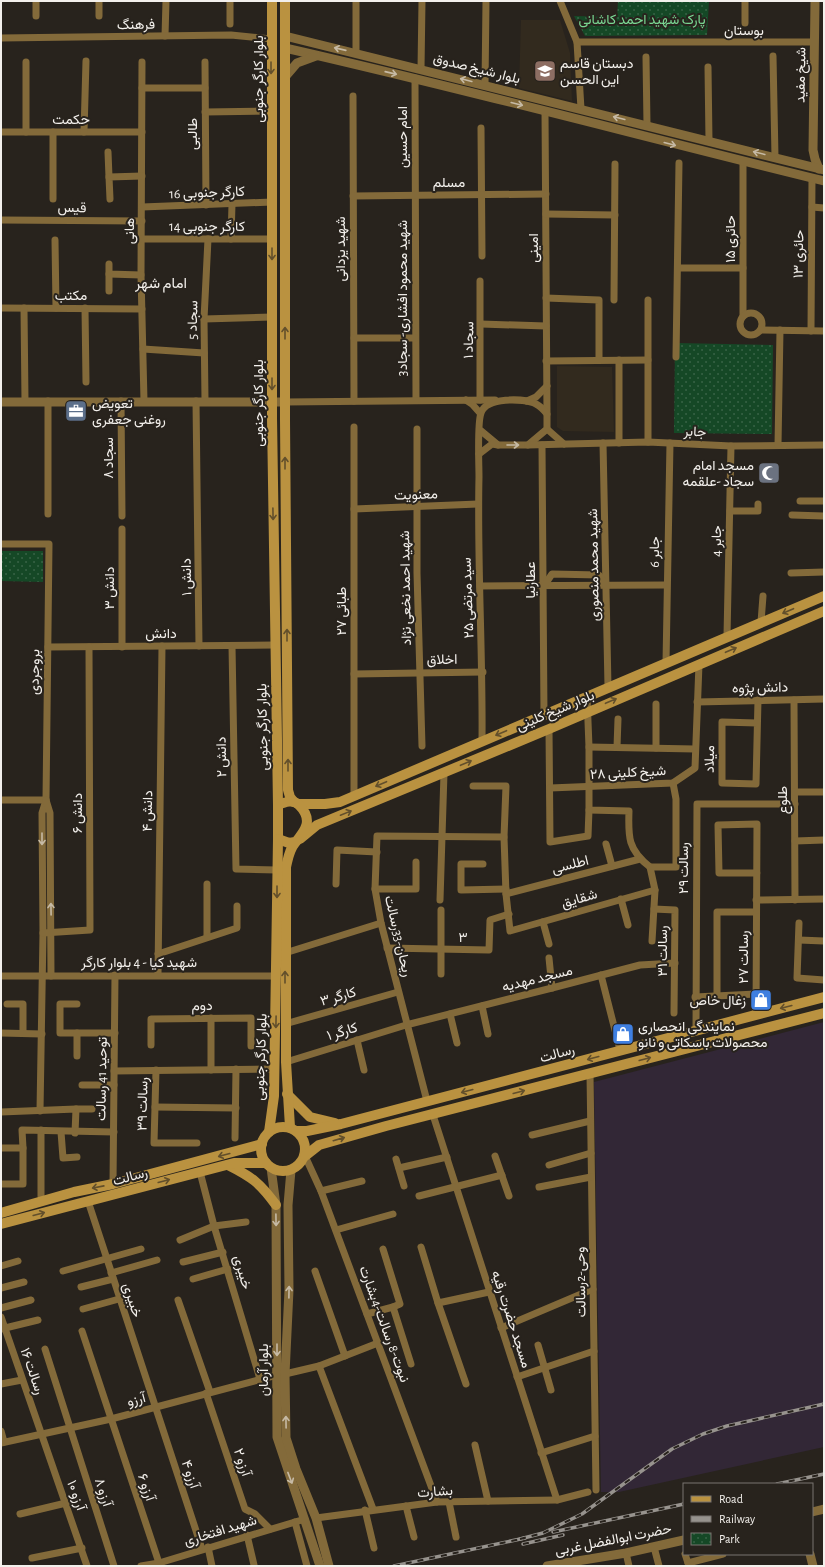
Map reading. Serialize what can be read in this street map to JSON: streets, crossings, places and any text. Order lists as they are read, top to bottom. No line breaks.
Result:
{"streets":{"main road":["بلوار کارگر جنوبی","بلوار شیخ کلینی","رسالت"],"street":["فرهنگ","بوستان","بلوار شیخ صدوق","شیخ مفید","حکمت","طالبی","امام حسین","مسلم","کارگر جنوبی 16","قیس","کارگر جنوبی 14","هانی","حائری ۱۵","امینی","شهید یزدانی","حائری ۱۳","مکتب","شهید محمود افشاری- سجاد3","سجاد 5","سجاد ۱","جابر","سجاد ۸","معنویت","جابر 4","جابر 6","شهید محمد منصوری","دانش ۱","عطارنیا","دانش ۳","شهید احمد نخعی نژاد","۲۵ سید مرتضی","طبائی ۲۷","دانش","اخلاق","بروجردی","دانش پژوه","دانش ۲","میلاد","شیخ کلینی ۲۸","طلوع","دانش ۴","دانش ۶","اطلسی","رسالت ۲۹","شقایق","ریحان-33رسالت","۳","رسالت ۳۱","رسالت ۲۷","شهید کیا - 4 بلوار کارگر","مسجد مهدیه","کارگر ۳","دوم","کارگر ۱","توحید 41 رسالت","رسالت ۳۹","خیبری","وحی-2رسالت","خبیری","مسجد حضرت رقیه","نبوت-8 رسالت-4بشارت","بلوار آرمان","رسالت ۱۶","آرزو","آرزو ۲","آرزو ۴","آرزو ۶","بشارت","آرزو ۸","آرزو ۱۰","شهید افتخاری","حضرت ابوالفضل غربی"]},"crossings":[["فرهنگ","بلوار کارگر جنوبی"],["بوستان","شیخ مفید"],["بلوار شیخ صدوق","شیخ مفید"],["بلوار شیخ صدوق","بلوار کارگر جنوبی"],["بلوار شیخ صدوق","امام حسین"],["بلوار شیخ صدوق","حائری ۱۵"],["بلوار شیخ صدوق","امینی"],["بلوار شیخ صدوق","حائری ۱۳"],["بلوار کارگر جنوبی","کارگر جنوبی 16"],["بلوار کارگر جنوبی","کارگر جنوبی 14"],["بلوار کارگر جنوبی","دانش"],["بلوار کارگر جنوبی","بلوار شیخ کلینی"],["بلوار کارگر جنوبی","دانش ۲"],["بلوار کارگر جنوبی","شهید کیا - 4 بلوار کارگر"],["بلوار کارگر جنوبی","کارگر ۳"],["بلوار کارگر جنوبی","کارگر ۱"],["بلوار کارگر جنوبی","رسالت"],["بلوار کارگر جنوبی","نبوت-8 رسالت-4بشارت"],["بلوار کارگر جنوبی","بلوار آرمان"],["حکمت","هانی"],["طالبی","کارگر جنوبی 16"],["امام حسین","مسلم"],["امام حسین","شهید محمود افشاری- سجاد3"],["مسلم","امینی"],["مسلم","شهید یزدانی"],["مسلم","شهید محمود افشاری- سجاد3"],["کارگر جنوبی 16","هانی"],["قیس","هانی"],["کارگر جنوبی 14","هانی"],["کارگر جنوبی 14","سجاد 5"],["هانی","مکتب"],["امینی","جابر"],["امینی","۲۵ سید مرتضی"],["سجاد 5","دانش ۱"],["جابر","جابر 4"],["جابر","جابر 6"],["جابر","شهید محمد منصوری"],["جابر","عطارنیا"],["جابر","۲۵ سید مرتضی"],["معنویت","شهید احمد نخعی نژاد"],["معنویت","۲۵ سید مرتضی"],["معنویت","طبائی ۲۷"],["جابر 4","بلوار شیخ کلینی"],["جابر 6","بلوار شیخ کلینی"],["شهید محمد منصوری","بلوار شیخ کلینی"],["دانش ۱","دانش"],["عطارنیا","بلوار شیخ کلینی"],["دانش ۳","دانش"],["شهید احمد نخعی نژاد","اخلاق"],["۲۵ سید مرتضی","اخلاق"],["۲۵ سید مرتضی","بلوار شیخ کلینی"],["طبائی ۲۷","اخلاق"],["طبائی ۲۷","بلوار شیخ کلینی"],["دانش","بروجردی"],["دانش","دانش ۲"],["دانش","دانش ۴"],["دانش","دانش ۶"],["بروجردی","دانش ۶"],["بروجردی","شهید کیا - 4 بلوار کارگر"],["دانش پژوه","میلاد"],["دانش پژوه","شیخ کلینی ۲۸"],["دانش پژوه","طلوع"],["بلوار شیخ کلینی","شیخ کلینی ۲۸"],["طلوع","رسالت ۲۹"],["دانش ۴","شهید کیا - 4 بلوار کارگر"],["رسالت ۲۹","رسالت"],["شقایق","۳"],["ریحان-33رسالت","۳"],["ریحان-33رسالت","مسجد مهدیه"],["ریحان-33رسالت","کارگر ۳"],["ریحان-33رسالت","کارگر ۱"],["ریحان-33رسالت","رسالت"],["رسالت ۳۱","مسجد مهدیه"],["رسالت ۲۷","رسالت"],["شهید کیا - 4 بلوار کارگر","توحید 41 رسالت"],["مسجد مهدیه","کارگر ۱"],["رسالت","توحید 41 رسالت"],["رسالت","خیبری"],["رسالت","وحی-2رسالت"],["رسالت","خبیری"],["رسالت","مسجد حضرت رقیه"],["رسالت","نبوت-8 رسالت-4بشارت"],["رسالت","بلوار آرمان"],["خیبری","آرزو"],["خبیری","آرزو"],["خبیری","آرزو ۴"],["مسجد حضرت رقیه","بشارت"],["نبوت-8 رسالت-4بشارت","بلوار آرمان"],["نبوت-8 رسالت-4بشارت","آرزو"],["نبوت-8 رسالت-4بشارت","بشارت"],["بلوار آرمان","آرزو"],["بلوار آرمان","بشارت"],["بلوار آرمان","شهید افتخاری"],["رسالت ۱۶","آرزو"],["رسالت ۱۶","آرزو ۱۰"],["آرزو","آرزو ۲"],["آرزو","آرزو ۴"],["آرزو","آرزو ۶"],["آرزو","آرزو ۸"],["آرزو","آرزو ۱۰"],["آرزو ۲","شهید افتخاری"],["آرزو ۴","شهید افتخاری"],["آرزو ۶","شهید افتخاری"]],"districts":["امام شهر"],"parks":["پارک شهید احمد کاشانی"],"places":{"school or university":["دبستان قاسم این الحسن"],"office":["تعویض روغنی جعفری"],"mosque":["مسجد امام سجاد -علقمه"],"shop":["زغال خاص","نمایندگی انحصاری محصولات باسکاتی و نانو"]},"legend":["Road","Railway","Park"]}
